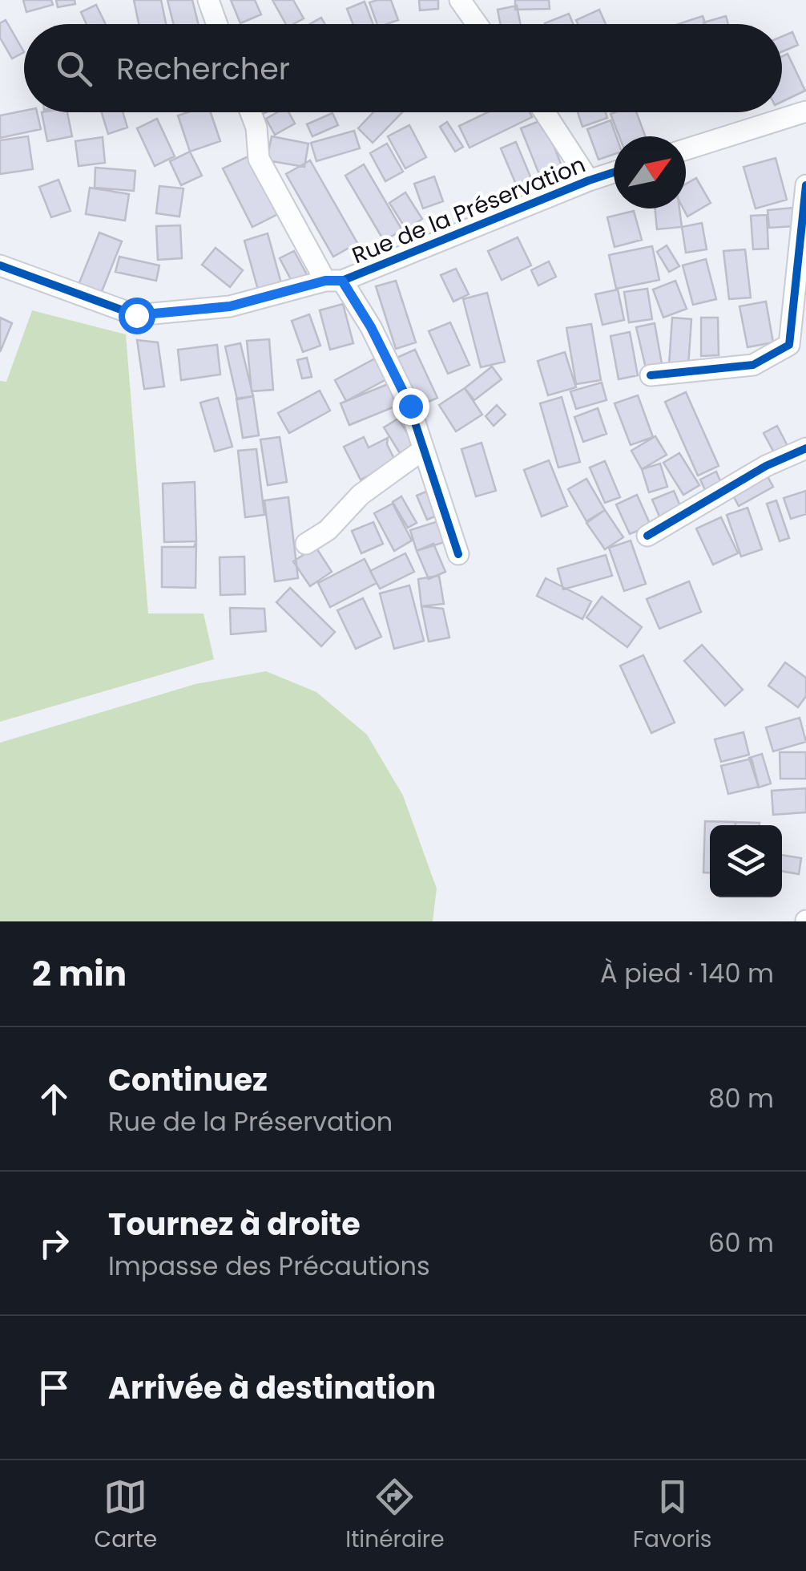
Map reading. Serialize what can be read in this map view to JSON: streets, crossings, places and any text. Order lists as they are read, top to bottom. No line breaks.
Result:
{"streets":{"street":["Rue de la Préservation"]},"north":"top right","page":{"search":"Rechercher","heading":["2 min","À pied · 140 m"],"list":[["Continuez","Rue de la Préservation","80 m"],["Tournez à droite","Impasse des Précautions","60 m"],"Arrivée à destination"],"nav":["Carte","Itinéraire","Favoris"]}}
